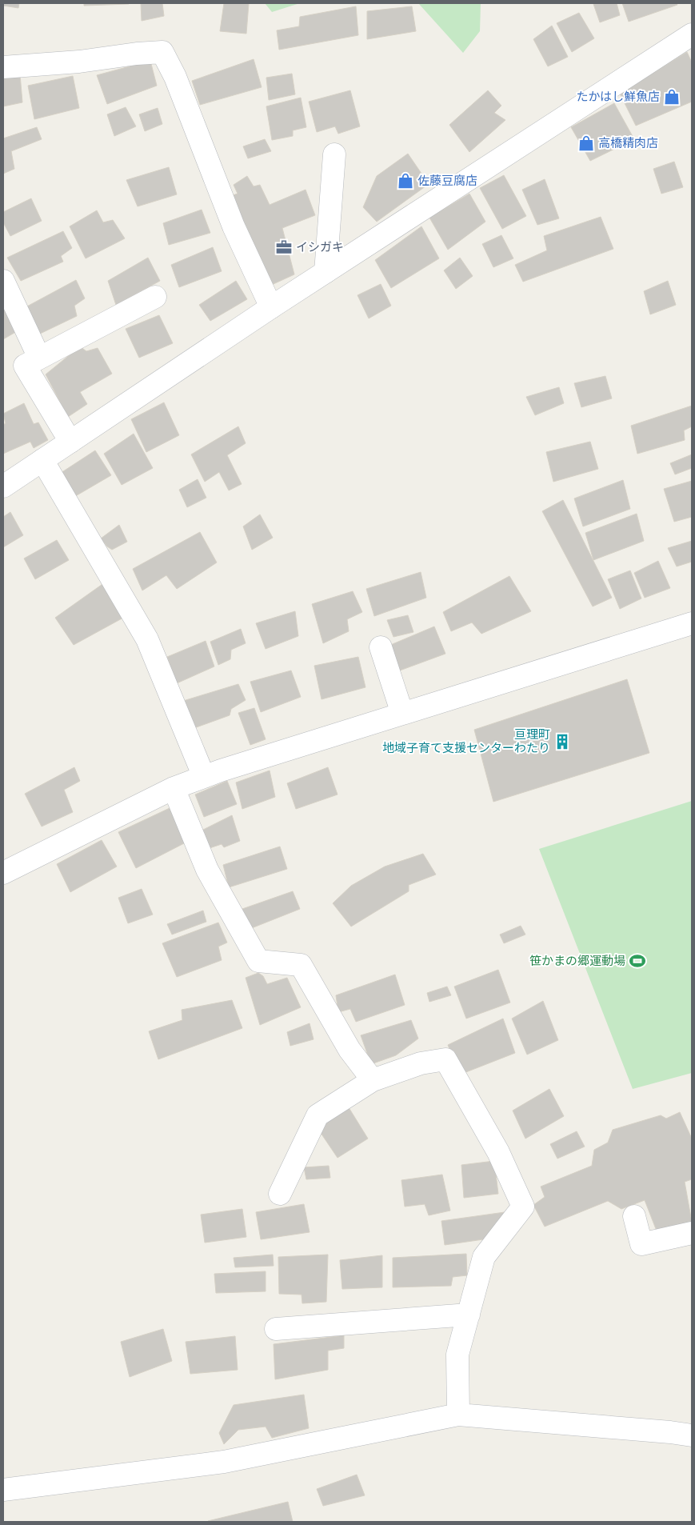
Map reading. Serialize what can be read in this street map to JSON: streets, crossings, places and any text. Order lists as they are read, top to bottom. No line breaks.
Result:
{"places":{"shop":["たかはし鮮魚店","高橋精肉店","佐藤豆腐店"],"office":["イシガキ"],"building":["亘理町 地域子育て支援センターわたり"],"sports":["笹かまの郷運動場"]}}
